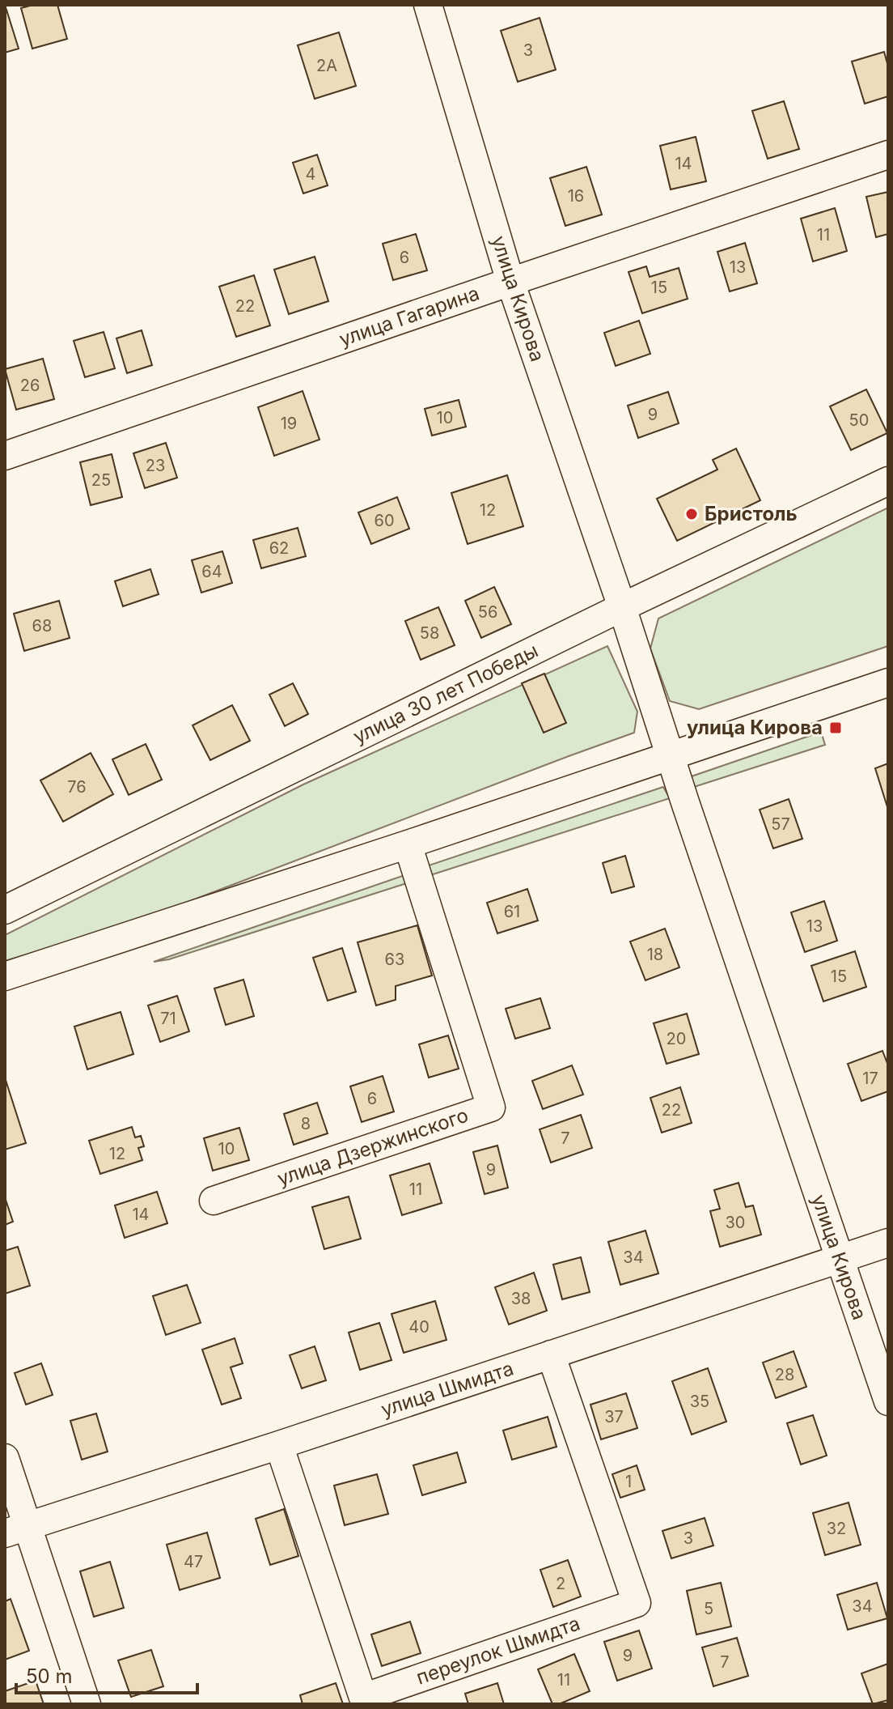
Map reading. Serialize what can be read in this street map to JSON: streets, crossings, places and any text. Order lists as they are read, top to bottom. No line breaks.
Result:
{"streets":{"street":["улица Кирова","улица Гагарина","улица 30 лет Победы","улица Дзержинского","улица Шмидта","переулок Шмидта"]},"crossings":[["улица Кирова","улица Гагарина"],["улица Кирова","улица 30 лет Победы"],["улица Кирова","улица Шмидта"],["улица Шмидта","переулок Шмидта"]],"places":{"other":["Бристоль"],"transit":["улица Кирова"]},"house_numbers":["3","2А","14","4","16","11","6","13","15","22","26","9","10","50","19","23","25","12","60","62","64","56","68","58","76","57","61","13","18","63","15","71","20","17","6","22","8","7","10","12","9","11","14","30","34","38","40","28","35","37","1","32","3","47","2","34","5","9","7","11"],"scale_bar":"50 m"}
